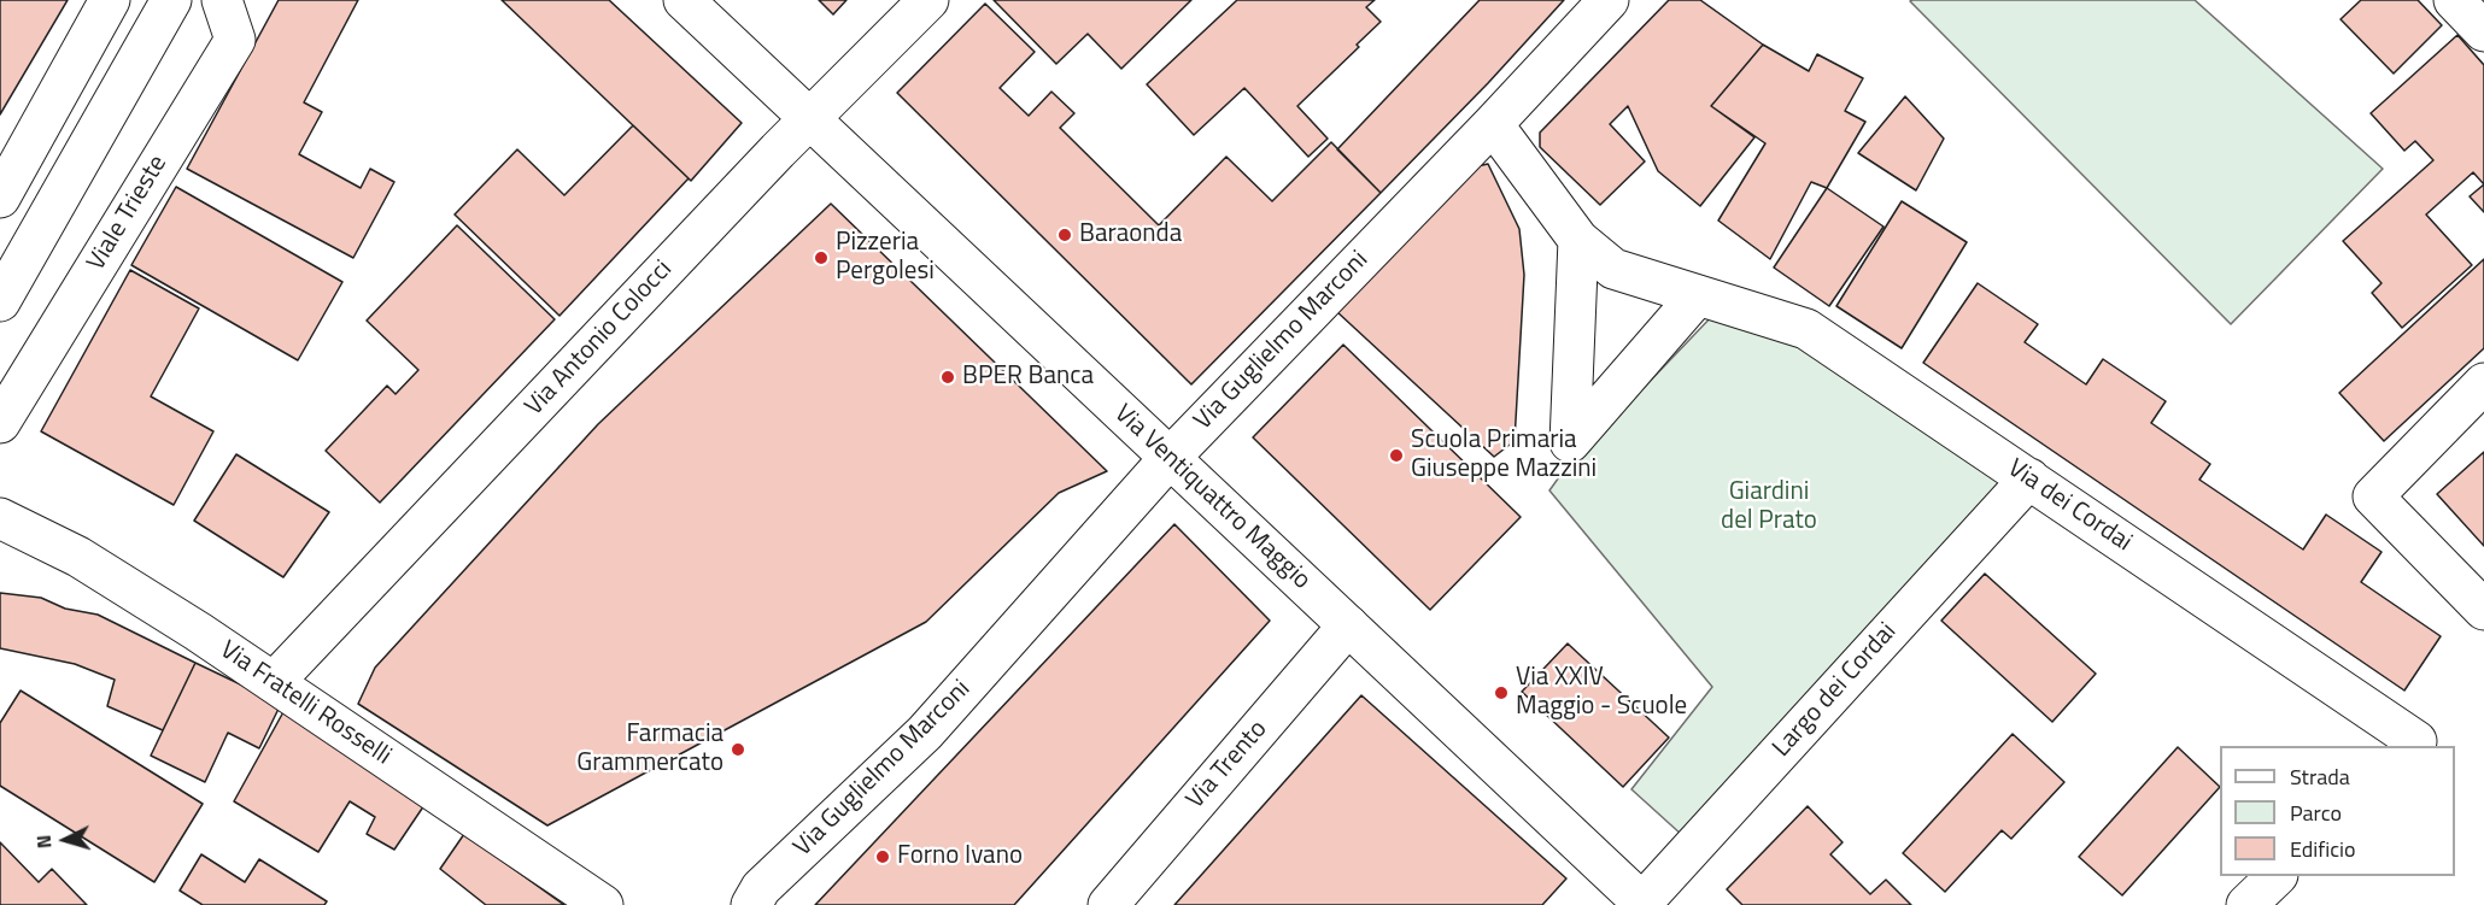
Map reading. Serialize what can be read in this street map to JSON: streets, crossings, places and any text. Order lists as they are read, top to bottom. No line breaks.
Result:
{"streets":{"street":["Viale Trieste","Via Antonio Colocci","Via Guglielmo Marconi","Via Ventiquattro Maggio","Via dei Cordai","Largo dei Cordai","Via Fratelli Rosselli","Via Trento"]},"crossings":[["Via Antonio Colocci","Via Ventiquattro Maggio"],["Via Antonio Colocci","Via Fratelli Rosselli"],["Via Guglielmo Marconi","Via Ventiquattro Maggio"],["Via Guglielmo Marconi","Via dei Cordai"],["Via Ventiquattro Maggio","Largo dei Cordai"],["Via Ventiquattro Maggio","Via Trento"],["Via dei Cordai","Largo dei Cordai"]],"parks":["Giardini del Prato"],"places":["Baraonda","Pizzeria Pergolesi","BPER Banca","Scuola Primaria Giuseppe Mazzini","Via XXIV Maggio - Scuole","Farmacia Grammercato","Forno Ivano"],"legend":["Strada","Parco","Edificio"],"north":"left"}
